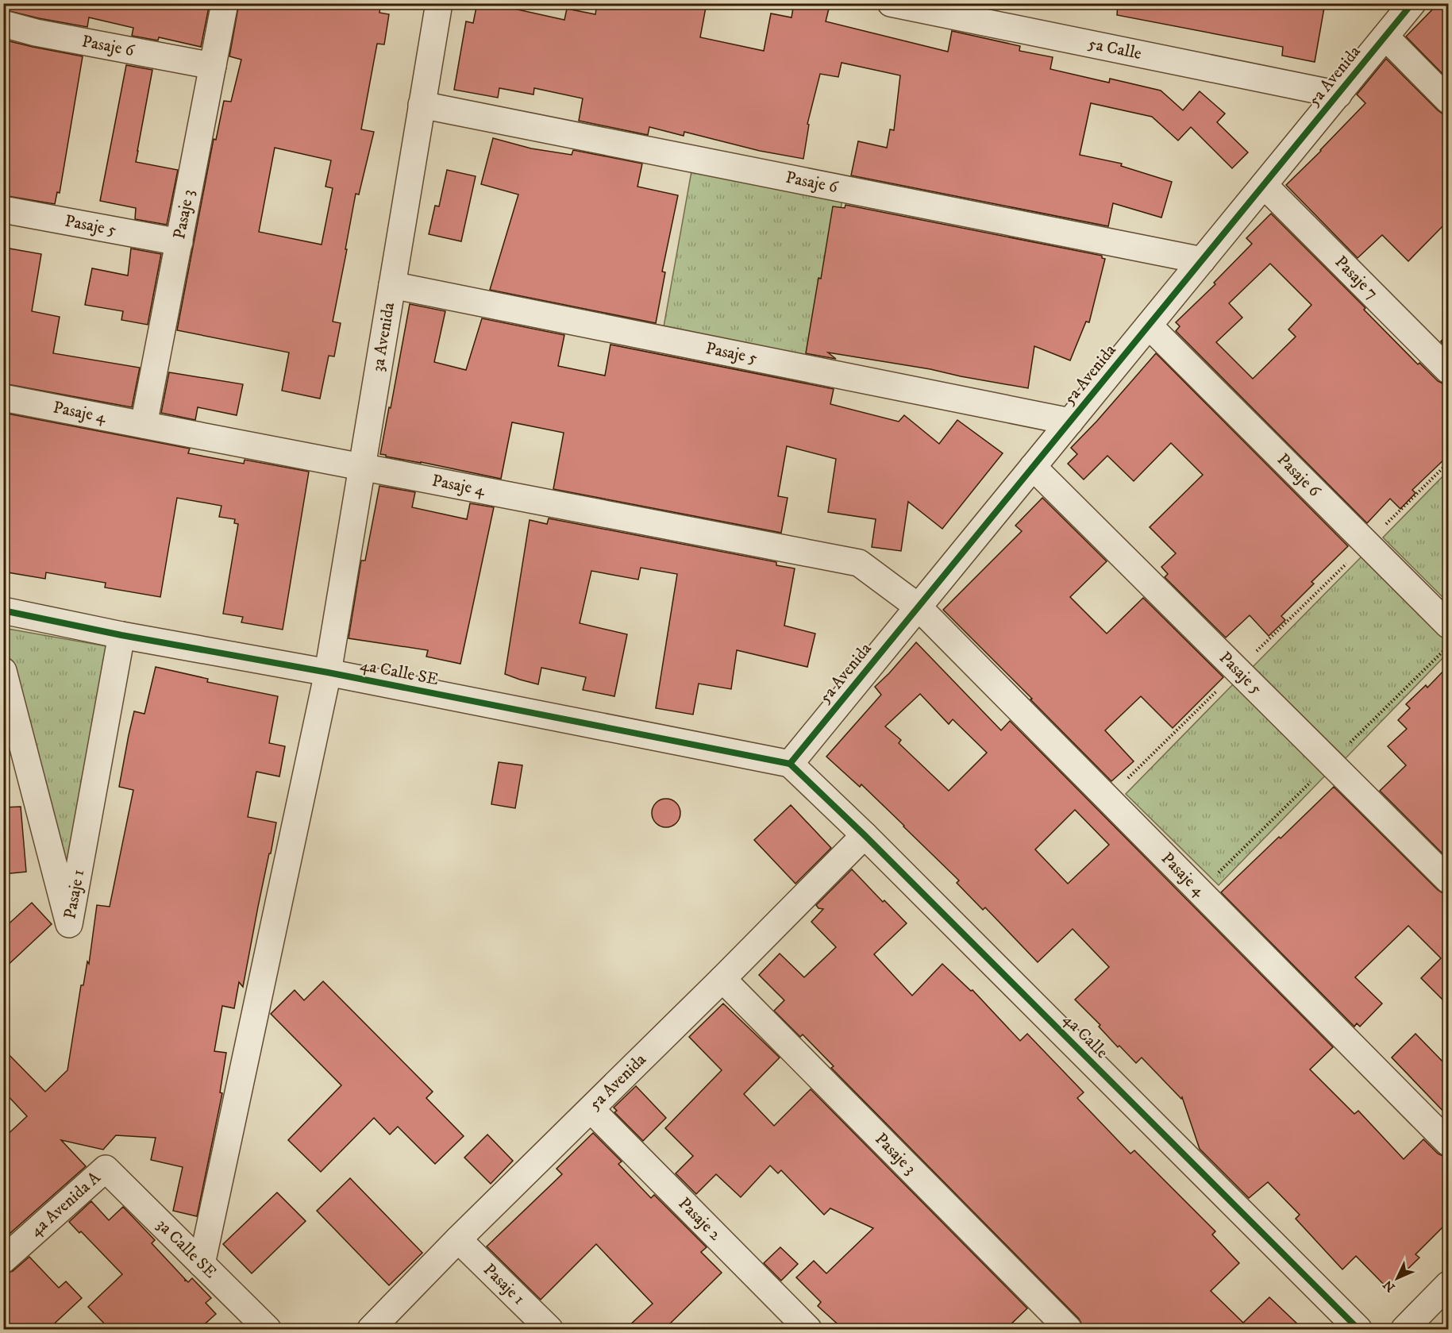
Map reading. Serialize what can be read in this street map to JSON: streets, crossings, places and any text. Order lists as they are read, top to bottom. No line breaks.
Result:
{"streets":{"street":["Pasaje 6","5a Calle","5a Avenida","Pasaje 3","Pasaje 5","Pasaje 7","3a Avenida","Pasaje 4","4a Calle SE","Pasaje 1","4a Calle","4a Avenida A","Pasaje 2","3a Calle SE"]},"crossings":[["Pasaje 6","5a Avenida"],["Pasaje 6","Pasaje 3"],["Pasaje 6","3a Avenida"],["5a Calle","5a Avenida"],["5a Avenida","Pasaje 3"],["5a Avenida","Pasaje 5"],["5a Avenida","Pasaje 7"],["5a Avenida","Pasaje 4"],["5a Avenida","4a Calle SE"],["5a Avenida","Pasaje 1"],["5a Avenida","4a Calle"],["5a Avenida","Pasaje 2"],["Pasaje 3","Pasaje 5"],["Pasaje 3","Pasaje 4"],["Pasaje 5","3a Avenida"],["3a Avenida","Pasaje 4"],["3a Avenida","4a Calle SE"],["3a Avenida","3a Calle SE"],["4a Calle SE","Pasaje 1"],["4a Calle SE","4a Calle"],["4a Avenida A","3a Calle SE"]],"north":"bottom left"}
